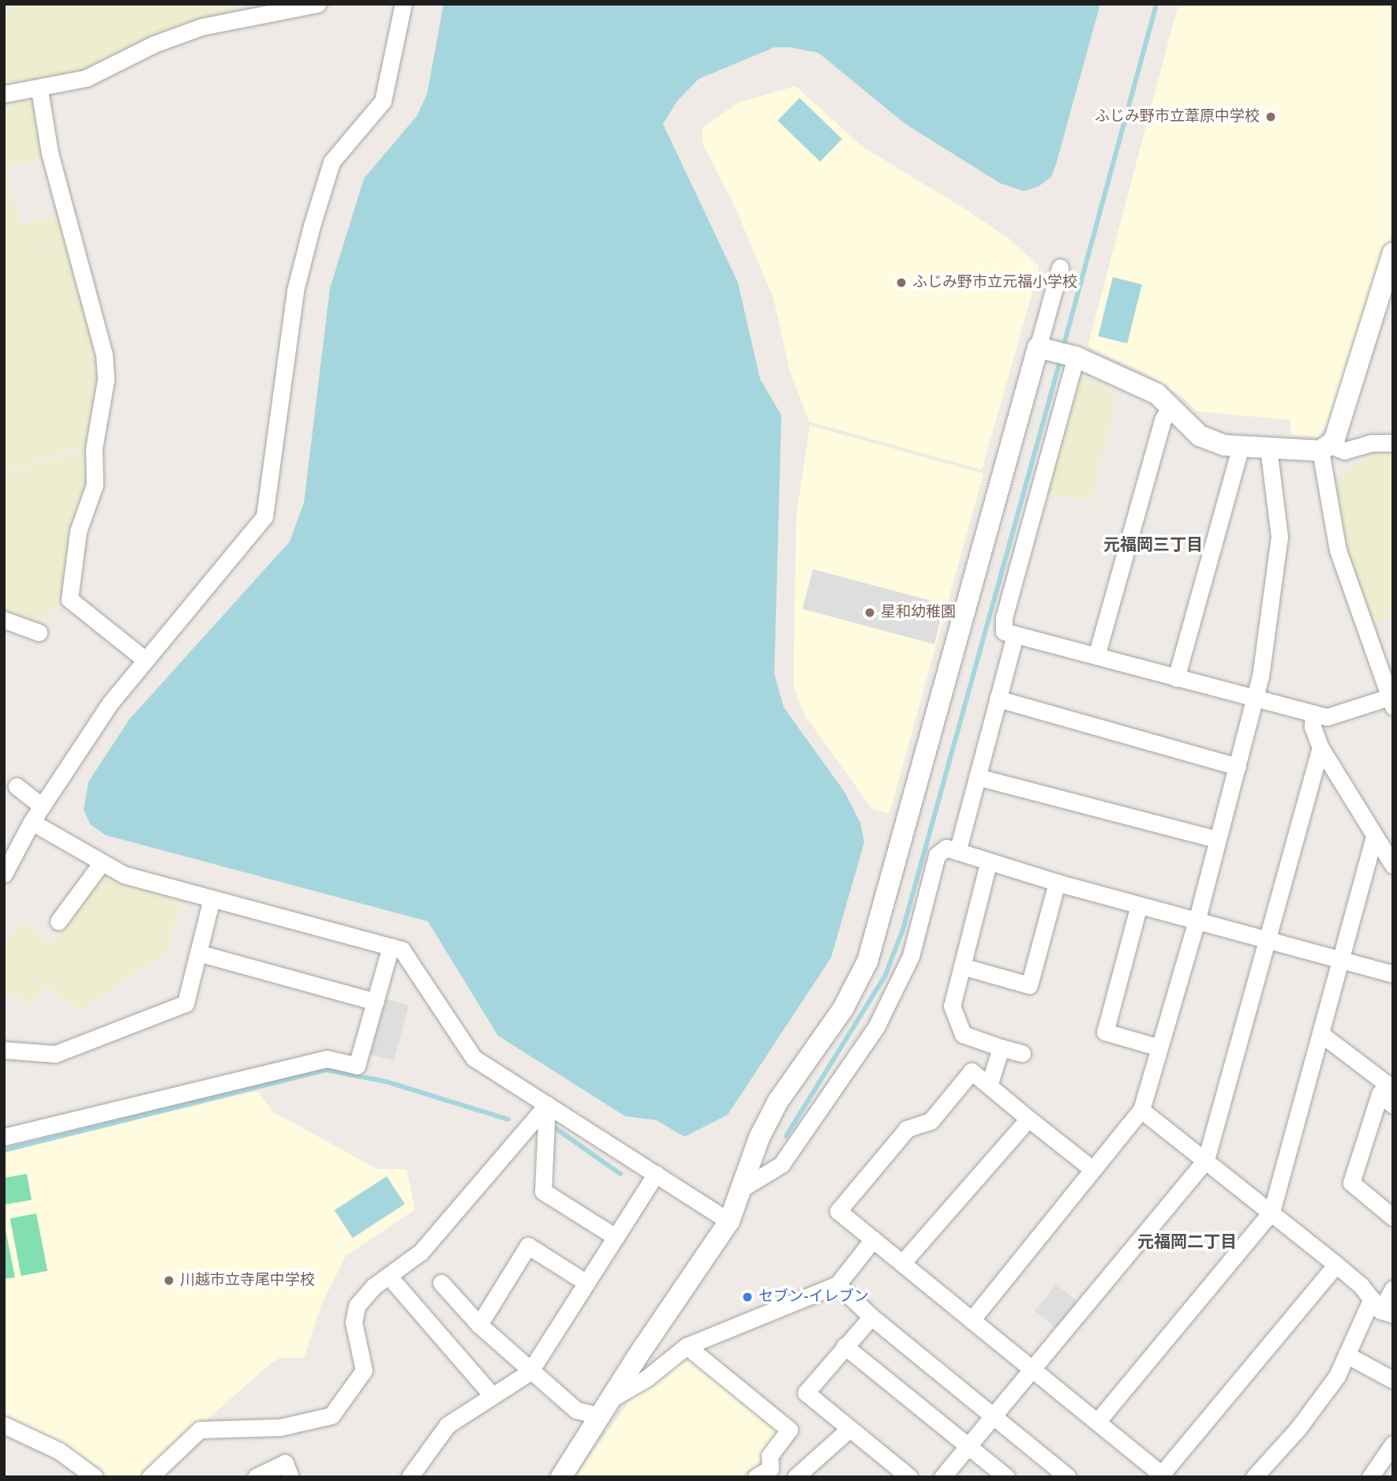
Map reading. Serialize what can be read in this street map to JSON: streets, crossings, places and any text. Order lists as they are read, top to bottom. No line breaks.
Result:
{"districts":["元福岡三丁目","元福岡二丁目"],"places":["ふじみ野市立葦原中学校","ふじみ野市立元福小学校","星和幼稚園","川越市立寺尾中学校","セブン-イレブン"]}
